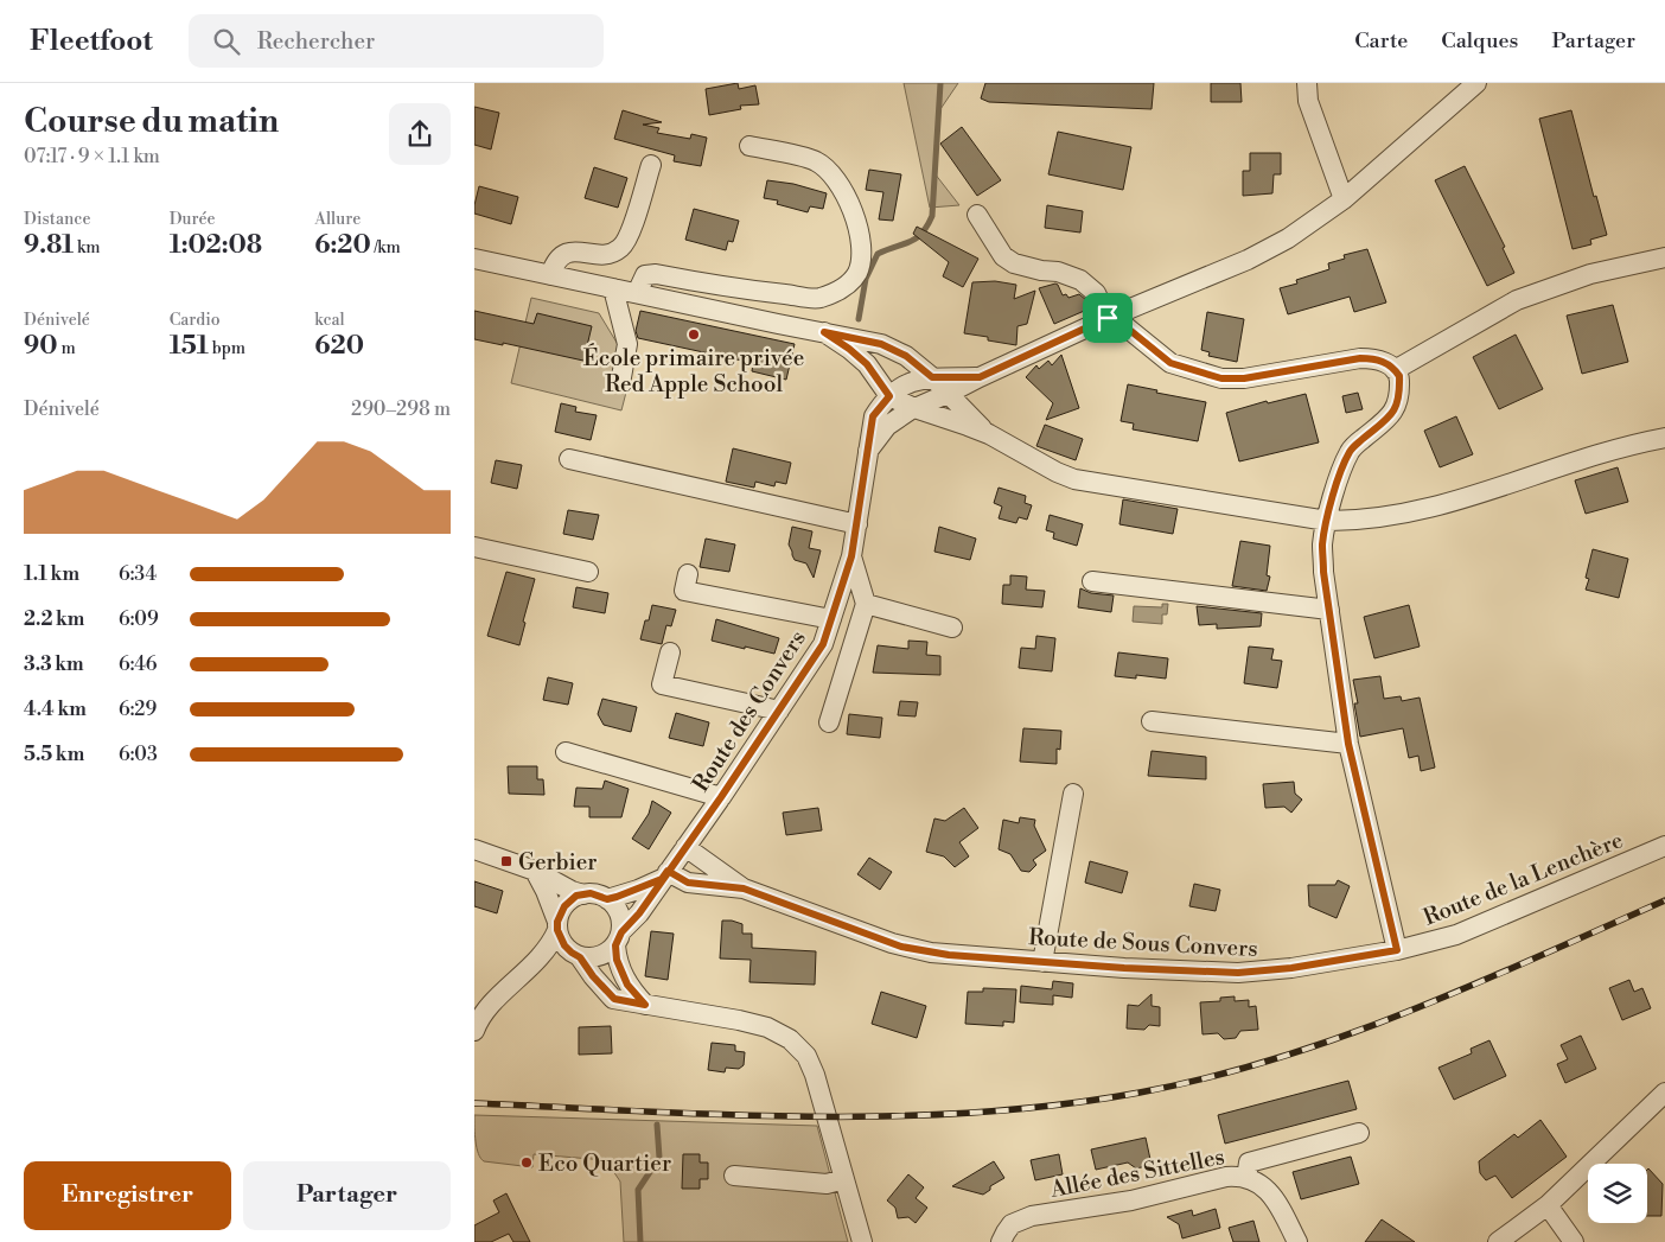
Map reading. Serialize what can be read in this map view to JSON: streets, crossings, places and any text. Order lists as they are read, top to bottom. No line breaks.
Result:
{"streets":{"street":["Route des Convers","Route de la Lenchère","Route de Sous Convers","Allée des Sittelles"]},"crossings":[["Route des Convers","Route de Sous Convers"],["Route de la Lenchère","Route de Sous Convers"]],"places":{"other":["École primaire privée Red Apple School","Eco Quartier"],"transit":["Gerbier"]},"page":{"header":"Fleetfoot","search":"Rechercher","nav":["Carte","Calques","Partager"],"heading":["Course du matin","07:17 · 9 × 1.1 km"],"stats":[["Distance","9.81 km"],["Durée","1:02:08"],["Allure","6:20 /km"],["Dénivelé","90 m"],["Cardio","151 bpm"],["kcal","620"]],"chart":["Dénivelé","290–298 m"],"list":[{"name":"1.1 km","note":"6:34"},{"name":"2.2 km","note":"6:09"},{"name":"3.3 km","note":"6:46"},{"name":"4.4 km","note":"6:29"},{"name":"5.5 km","note":"6:03"}],"buttons":["Enregistrer","Partager"]}}
